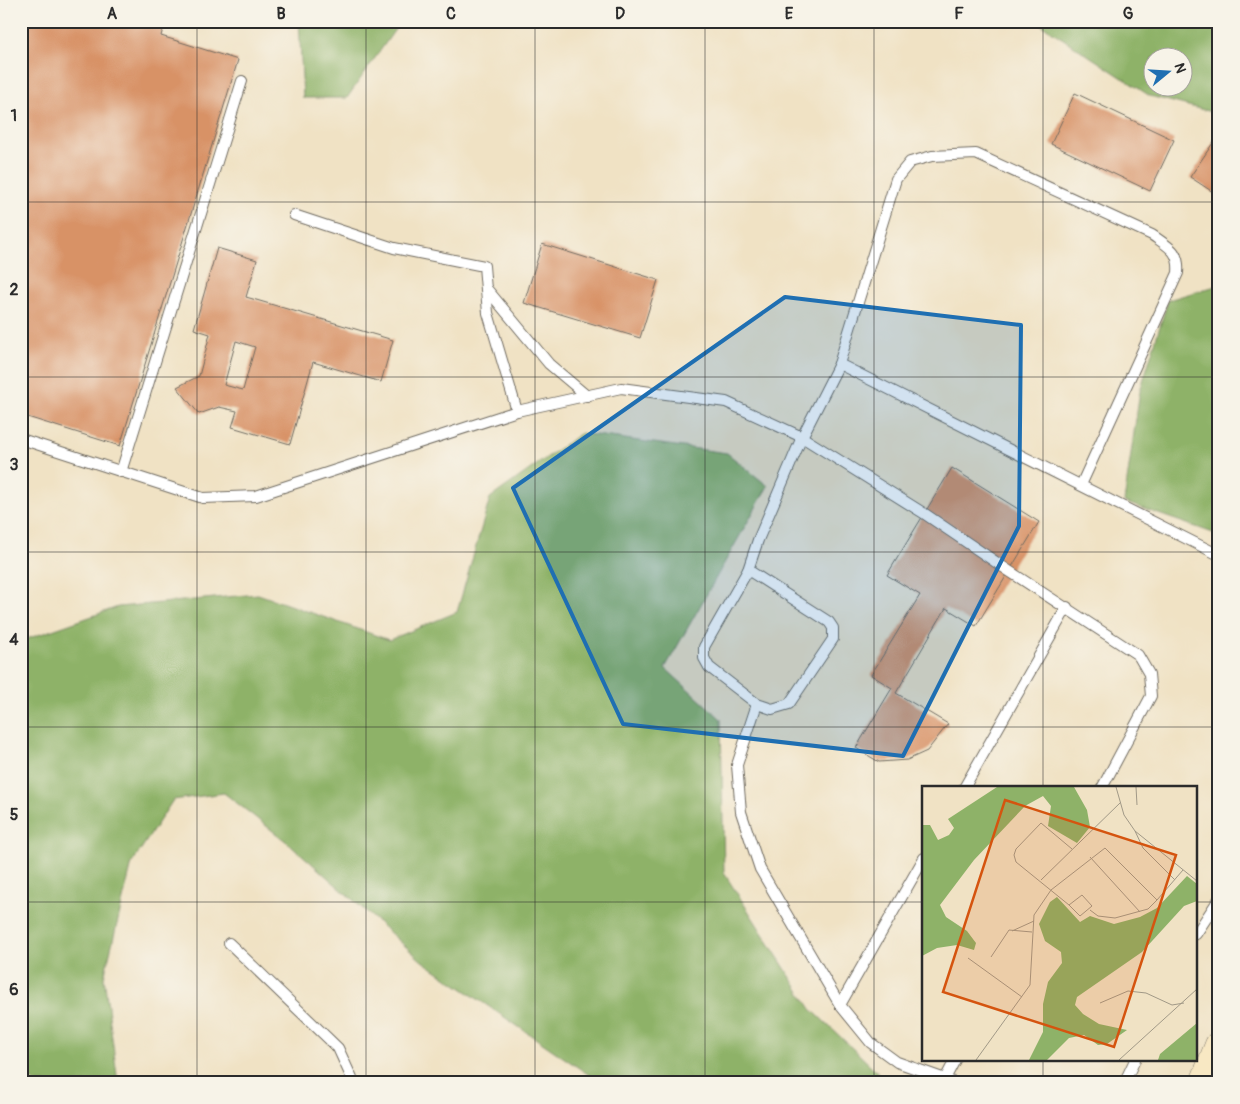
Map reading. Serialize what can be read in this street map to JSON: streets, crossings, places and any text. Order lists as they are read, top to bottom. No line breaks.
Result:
{"north":"right","grid":{"columns":["A","B","C","D","E","F","G"],"rows":["1","2","3","4","5","6"]}}
